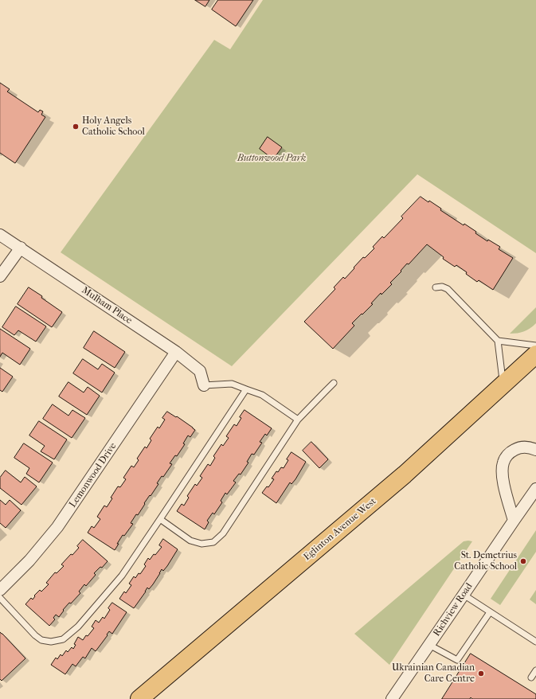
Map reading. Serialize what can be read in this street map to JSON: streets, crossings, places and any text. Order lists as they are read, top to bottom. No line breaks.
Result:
{"streets":{"main road":["Eglinton Avenue West"],"street":["Mulham Place","Lemonwood Drive","Richview Road"]},"crossings":[["Mulham Place","Lemonwood Drive"]],"parks":["Buttonwood Park"],"places":["Holy Angels Catholic School","St. Demetrius Catholic School","Ukrainian Canadian Care Centre"]}
